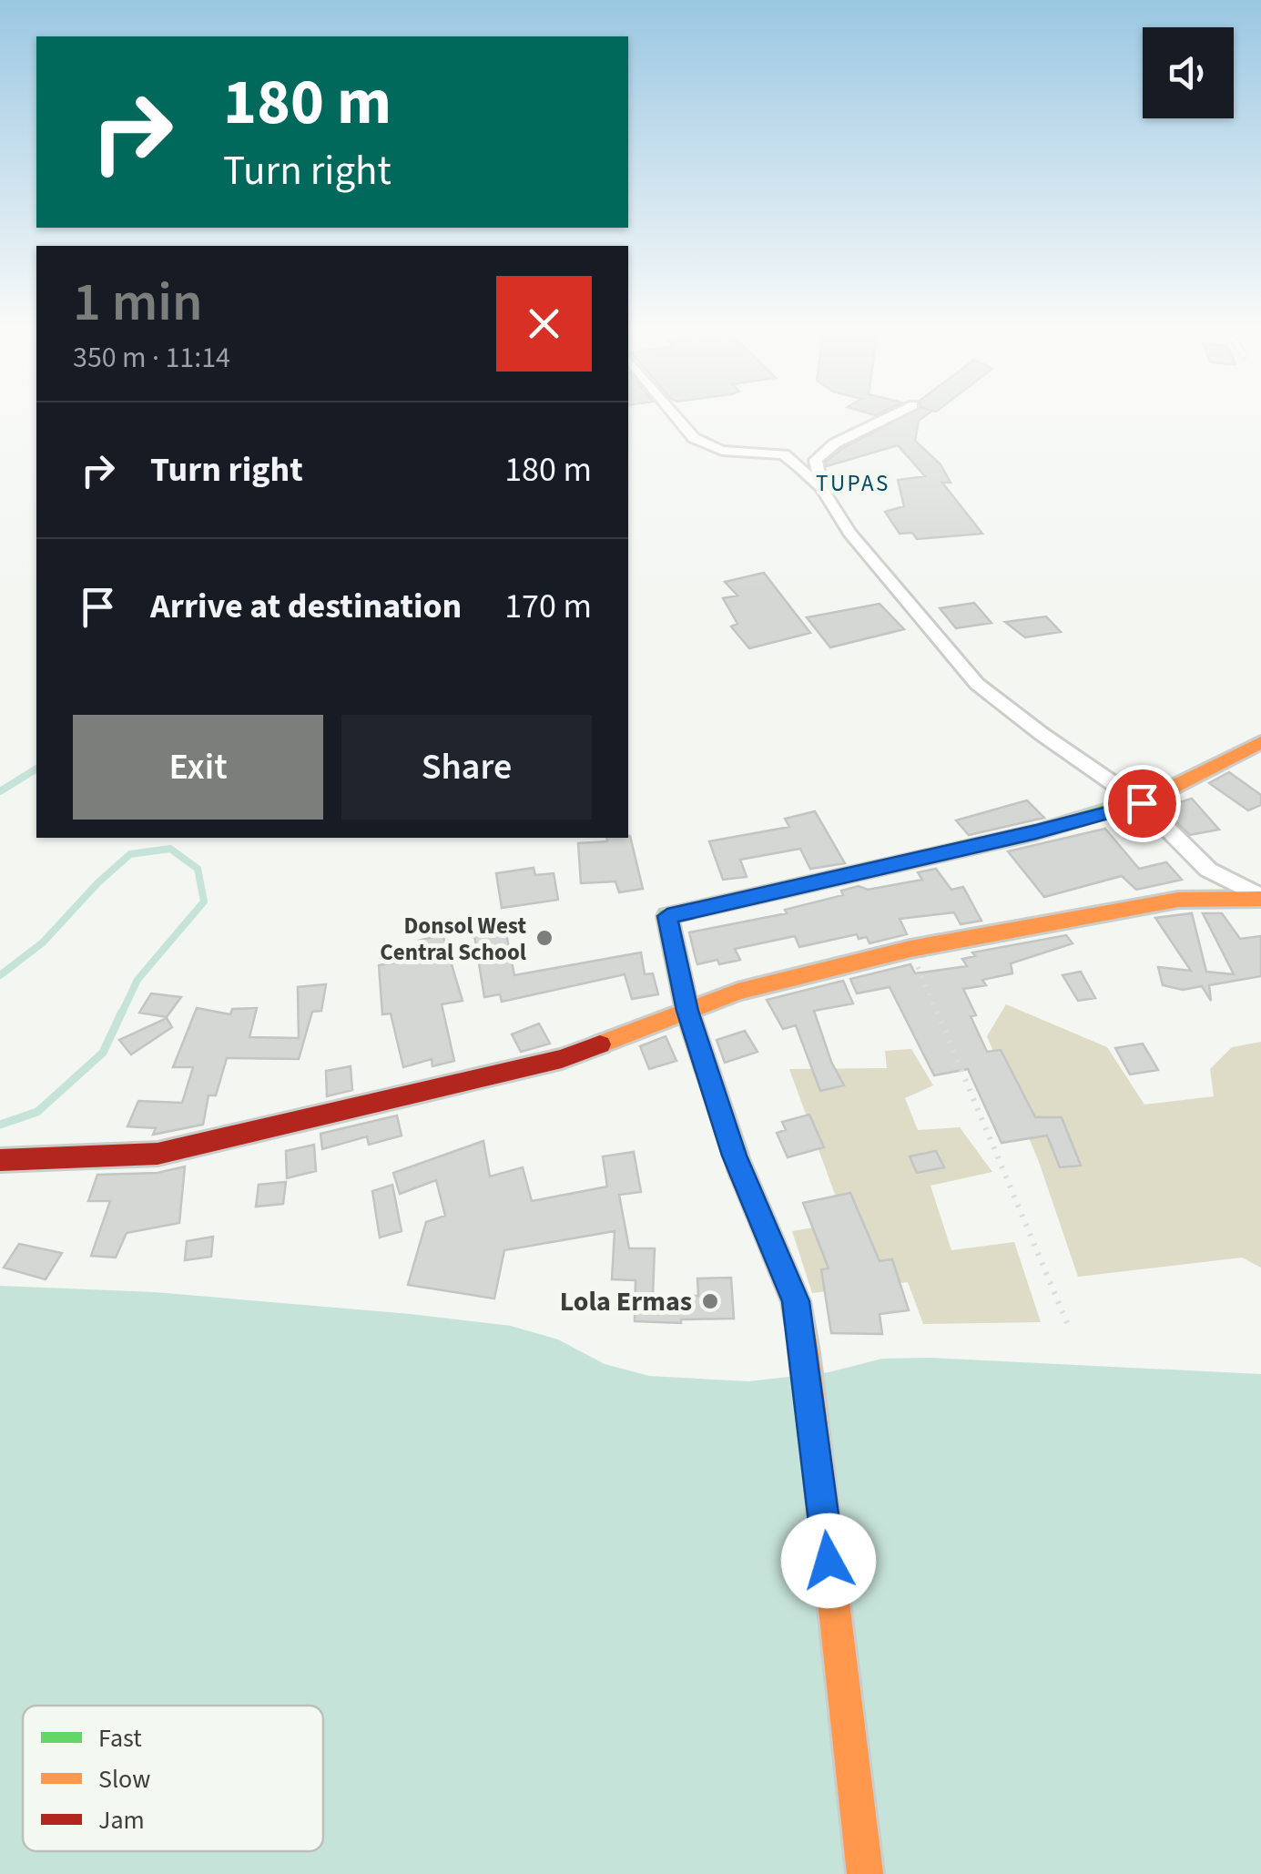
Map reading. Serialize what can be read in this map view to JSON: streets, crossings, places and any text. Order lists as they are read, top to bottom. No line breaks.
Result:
{"districts":["TUPAS"],"places":["Donsol West Central School","Lola Ermas"],"legend":["Fast","Slow","Jam"],"page":{"turn":["180 m","Turn right"],"heading":["1 min","350 m · 11:14"],"list":[{"name":"Turn right","value":"180 m"},{"name":"Arrive at destination","value":"170 m"}],"buttons":["Exit","Share"]}}
